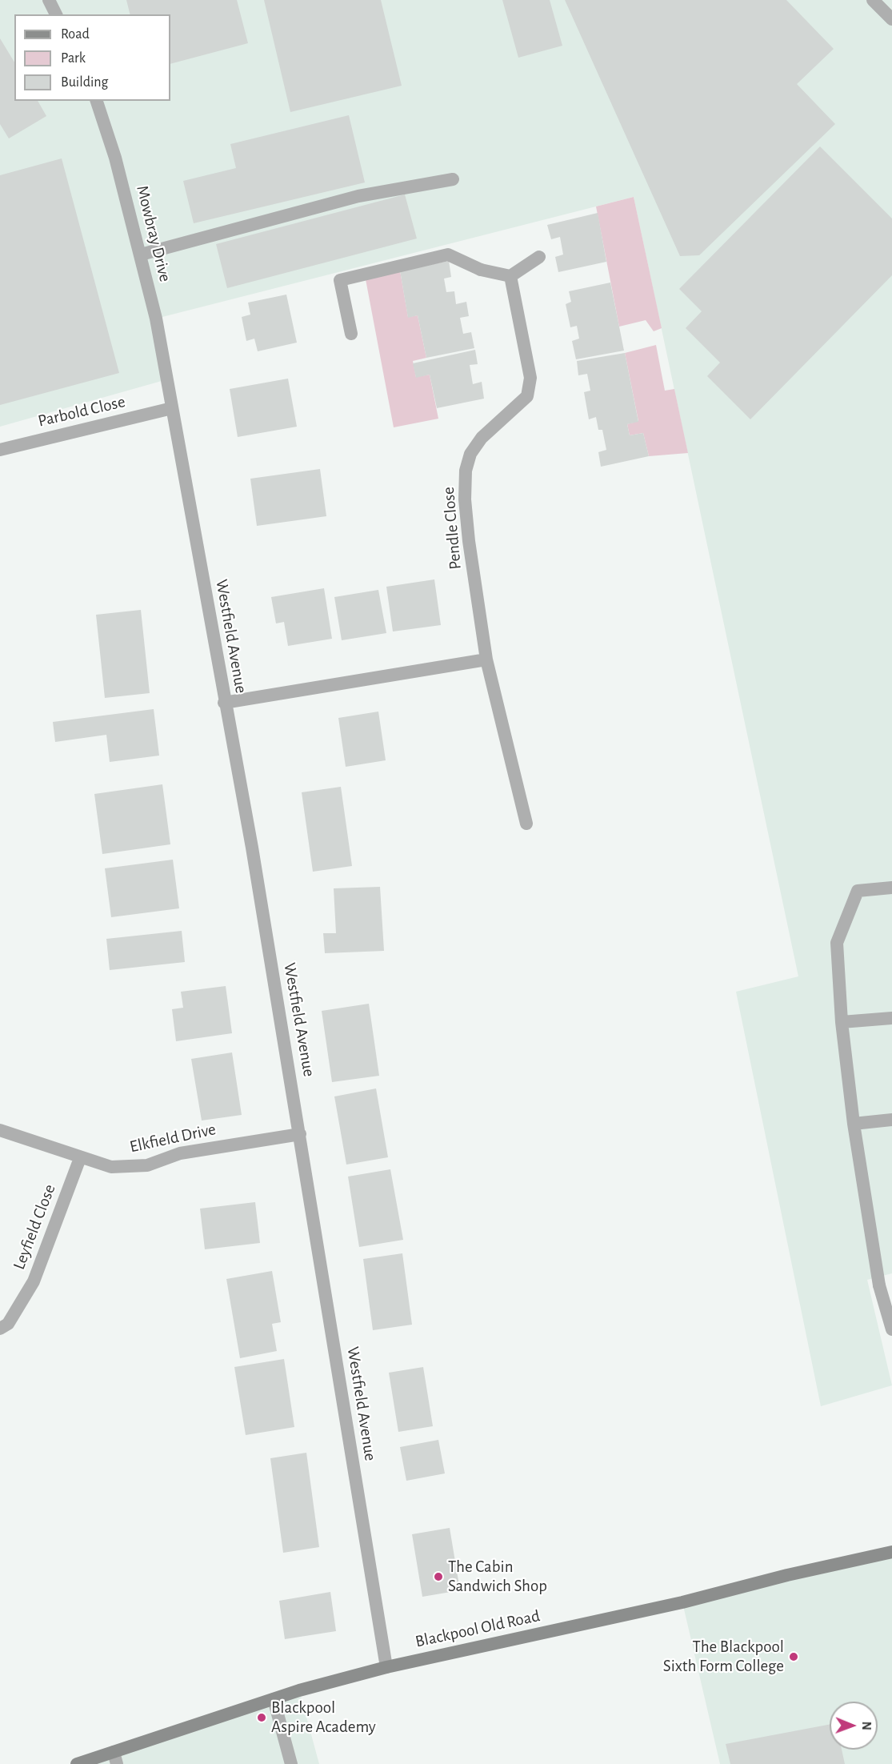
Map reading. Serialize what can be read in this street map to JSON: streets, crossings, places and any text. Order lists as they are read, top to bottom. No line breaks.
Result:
{"streets":{"main road":["Blackpool Old Road"],"street":["Mowbray Drive","Parbold Close","Pendle Close","Westfield Avenue","Elkfield Drive","Leyfield Close"]},"crossings":[["Mowbray Drive","Westfield Avenue"],["Parbold Close","Westfield Avenue"],["Westfield Avenue","Elkfield Drive"],["Westfield Avenue","Blackpool Old Road"],["Elkfield Drive","Leyfield Close"]],"places":["The Cabin Sandwich Shop","The Blackpool Sixth Form College","Blackpool Aspire Academy"],"legend":["Road","Park","Building"],"north":"right"}
